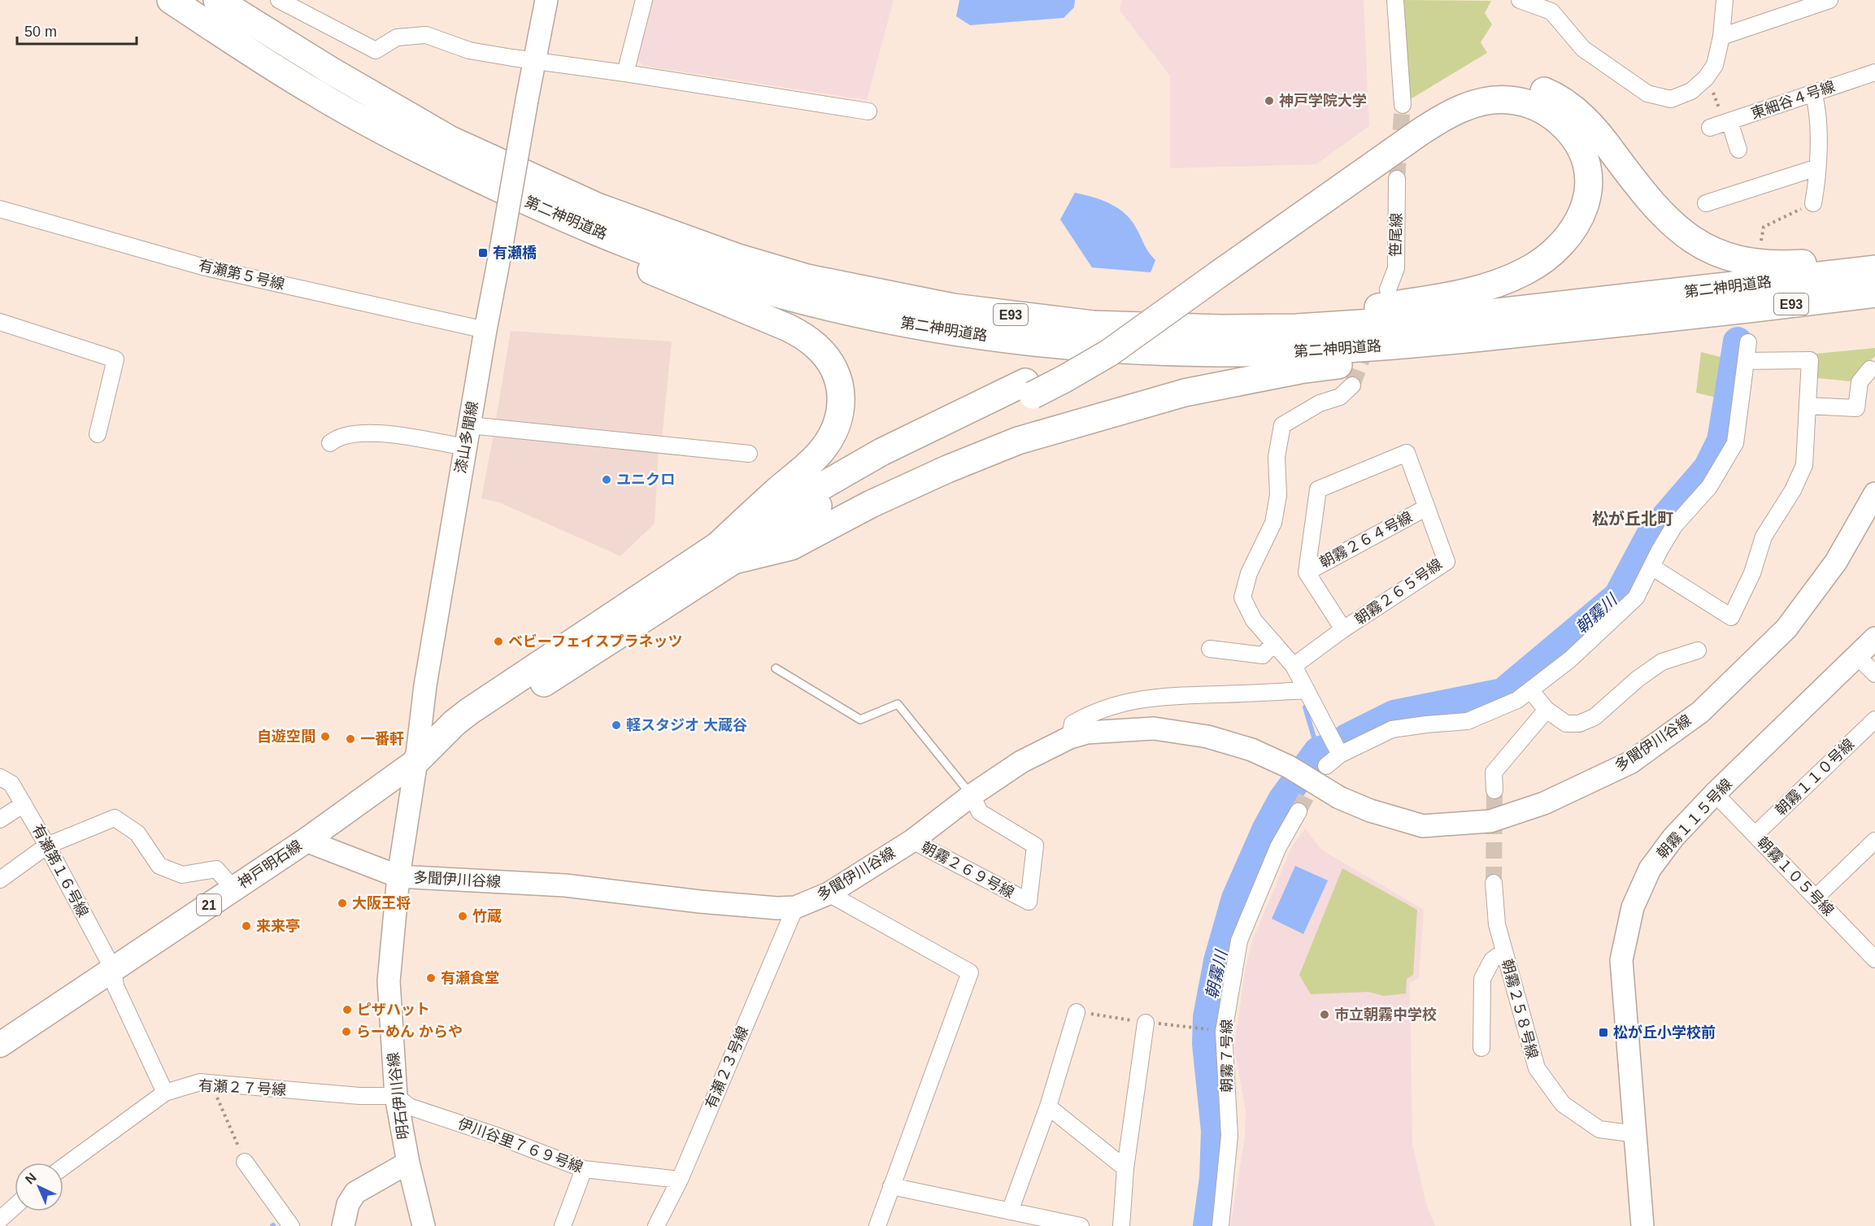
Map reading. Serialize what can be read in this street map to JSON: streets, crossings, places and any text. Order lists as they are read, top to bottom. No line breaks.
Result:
{"streets":{"highway":["第二神明道路","E93"],"main road":["神戸明石線","21"],"street":["東細谷４号線","笹尾線","有瀬第５号線","漆山多聞線","朝霧２６４号線","朝霧２６５号線","多聞伊川谷線","朝霧１１０号線","朝霧１１５号線","朝霧２６９号線","有瀬第１６号線","朝霧１０５号線","朝霧２５８号線","朝霧７号線","有瀬２３号線","有瀬２７号線","明石伊川谷線","伊川谷里７６９号線"]},"crossings":[["有瀬第５号線","漆山多聞線"],["漆山多聞線","多聞伊川谷線"],["漆山多聞線","神戸明石線"],["漆山多聞線","明石伊川谷線"],["朝霧２６４号線","朝霧２６５号線"],["多聞伊川谷線","神戸明石線"],["多聞伊川谷線","朝霧２６９号線"],["多聞伊川谷線","有瀬２３号線"],["多聞伊川谷線","明石伊川谷線"],["朝霧１１０号線","朝霧１０５号線"],["朝霧１１５号線","朝霧１０５号線"],["朝霧１１５号線","朝霧２５８号線"],["神戸明石線","有瀬第１６号線"],["有瀬２３号線","伊川谷里７６９号線"],["有瀬２７号線","明石伊川谷線"],["有瀬２７号線","伊川谷里７６９号線"],["明石伊川谷線","伊川谷里７６９号線"]],"districts":["松が丘北町"],"water":["朝霧川"],"places":{"other":["神戸学院大学","ユニクロ","ベビーフェイスプラネッツ","軽スタジオ 大蔵谷","自遊空間","一番軒","大阪王将","竹蔵","来来亭","有瀬食堂","ピザハット","市立朝霧中学校","らーめん からや"],"transit":["有瀬橋","松が丘小学校前"]},"scale_bar":"50 m","north":"top left"}
